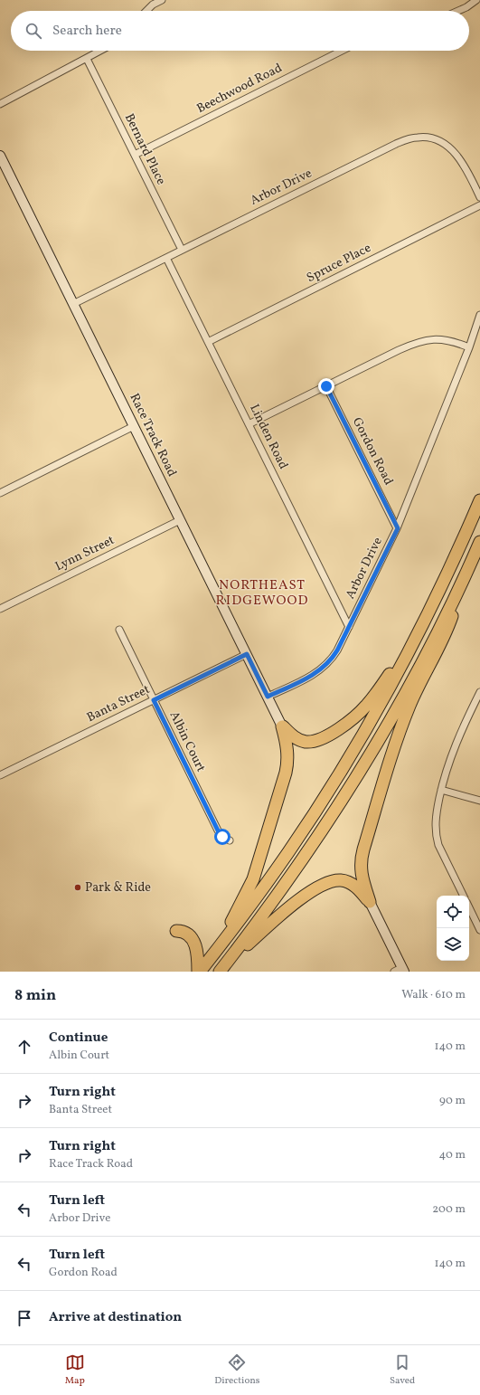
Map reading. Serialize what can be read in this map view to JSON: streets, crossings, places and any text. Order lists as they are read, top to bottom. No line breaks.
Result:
{"streets":{"street":["Beechwood Road","Bernard Place","Arbor Drive","Spruce Place","Race Track Road","Linden Road","Gordon Road","Lynn Street","Banta Street","Albin Court"]},"crossings":[["Beechwood Road","Bernard Place"],["Bernard Place","Arbor Drive"],["Arbor Drive","Race Track Road"],["Arbor Drive","Linden Road"],["Arbor Drive","Gordon Road"],["Spruce Place","Linden Road"],["Race Track Road","Lynn Street"],["Race Track Road","Banta Street"],["Banta Street","Albin Court"]],"districts":["NORTHEAST RIDGEWOOD"],"places":["Park & Ride"],"page":{"search":"Search here","heading":["8 min","Walk · 610 m"],"list":[["Continue","Albin Court","140 m"],["Turn right","Banta Street","90 m"],["Turn right","Race Track Road","40 m"],["Turn left","Arbor Drive","200 m"],["Turn left","Gordon Road","140 m"],"Arrive at destination"],"nav":["Map","Directions","Saved"]}}
